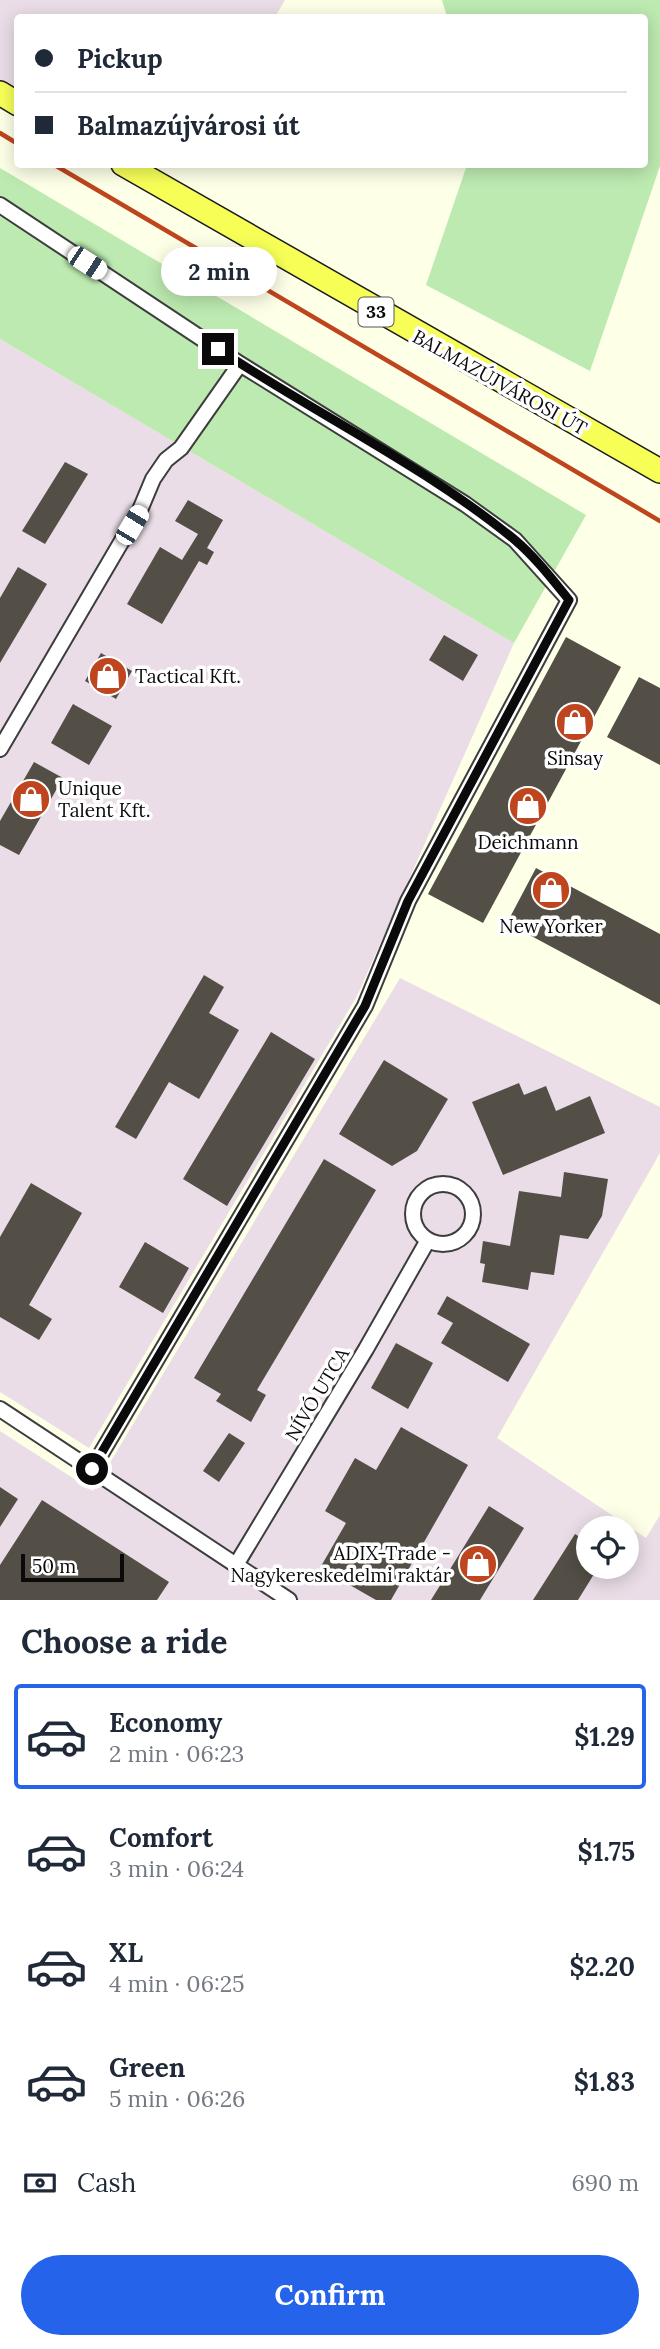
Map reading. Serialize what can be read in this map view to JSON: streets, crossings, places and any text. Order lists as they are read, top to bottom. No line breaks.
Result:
{"streets":{"main road":["33","BALMAZÚJVÁROSI ÚT"],"street":["NÍVÓ UTCA"]},"places":{"shop":["Tactical Kft.","Sinsay","Unique Talent Kft.","Deichmann","New Yorker","ADIX-Trade - Nagykereskedelmi raktár"]},"scale_bar":"50 m","page":{"banner":["Pickup","Balmazújvárosi út"],"bubble":"2 min","scale":"50 m","heading":"Choose a ride","list":[{"name":"Economy","note":"2 min · 06:23","value":"$1.29"},{"name":"Comfort","note":"3 min · 06:24","value":"$1.75"},{"name":"XL","note":"4 min · 06:25","value":"$2.20"},{"name":"Green","note":"5 min · 06:26","value":"$1.83"}],"pay":["Cash","690 m"],"buttons":"Confirm"}}
